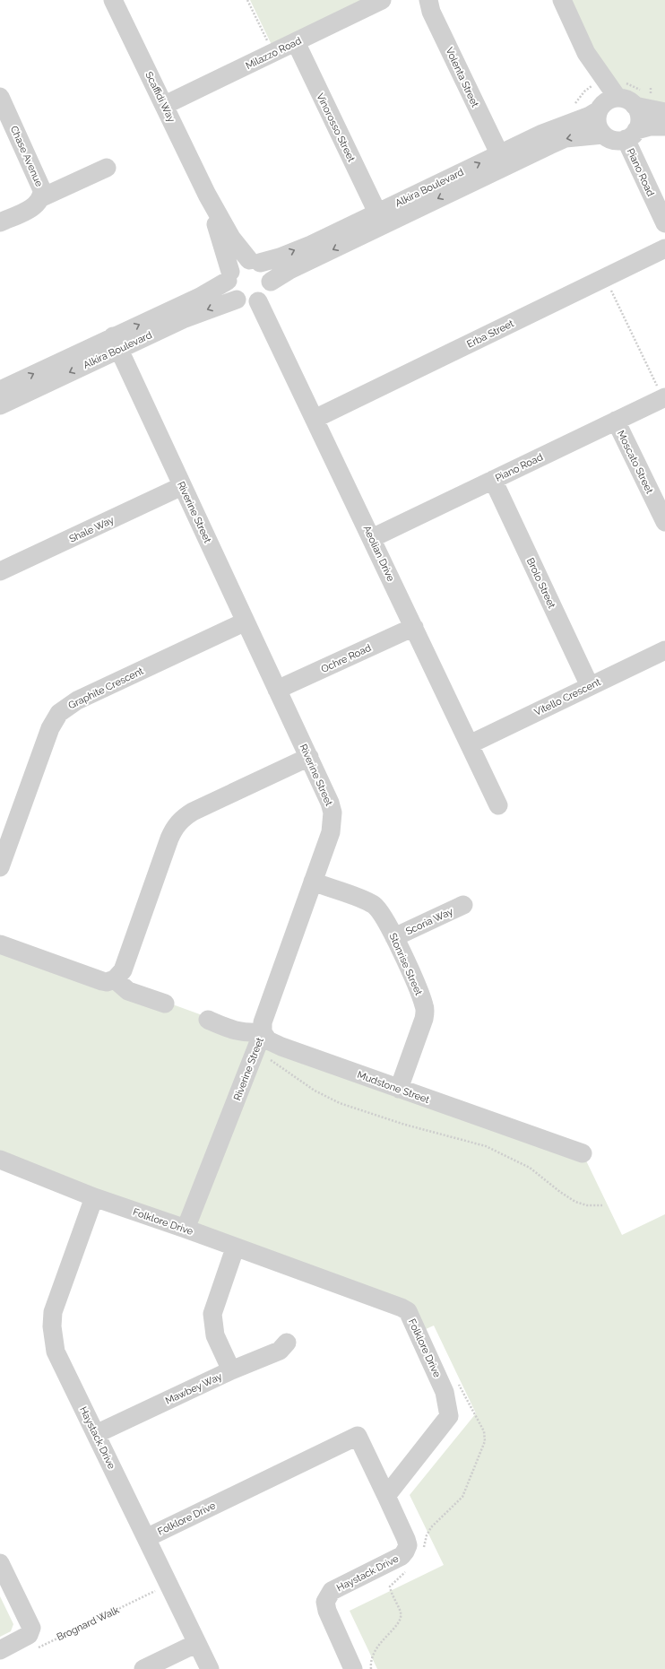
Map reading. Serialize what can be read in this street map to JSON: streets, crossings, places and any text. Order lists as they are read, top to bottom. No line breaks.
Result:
{"streets":{"street":["Milazzo Road","Volenta Street","Scaffidi Way","Vinorosso Street","Chase Avenue","Piano Road","Alkira Boulevard","Erba Street","Moscato Street","Riverine Street","Shale Way","Aeolian Drive","Brolo Street","Ochre Road","Graphite Crescent","Vitello Crescent","Scoria Way","Stonrise Street","Mudstone Street","Folklore Drive","Mawbey Way","Haystack Drive"],"path":["Brognard Walk"]},"crossings":[["Milazzo Road","Scaffidi Way"],["Milazzo Road","Vinorosso Street"],["Volenta Street","Alkira Boulevard"],["Scaffidi Way","Alkira Boulevard"],["Scaffidi Way","Aeolian Drive"],["Vinorosso Street","Alkira Boulevard"],["Piano Road","Alkira Boulevard"],["Piano Road","Moscato Street"],["Piano Road","Aeolian Drive"],["Piano Road","Brolo Street"],["Alkira Boulevard","Riverine Street"],["Alkira Boulevard","Aeolian Drive"],["Erba Street","Aeolian Drive"],["Riverine Street","Shale Way"],["Riverine Street","Ochre Road"],["Riverine Street","Graphite Crescent"],["Riverine Street","Stonrise Street"],["Riverine Street","Mudstone Street"],["Riverine Street","Folklore Drive"],["Aeolian Drive","Ochre Road"],["Aeolian Drive","Vitello Crescent"],["Brolo Street","Vitello Crescent"],["Scoria Way","Stonrise Street"],["Stonrise Street","Mudstone Street"],["Folklore Drive","Mawbey Way"],["Folklore Drive","Haystack Drive"],["Mawbey Way","Haystack Drive"],["Haystack Drive","Brognard Walk"]]}
